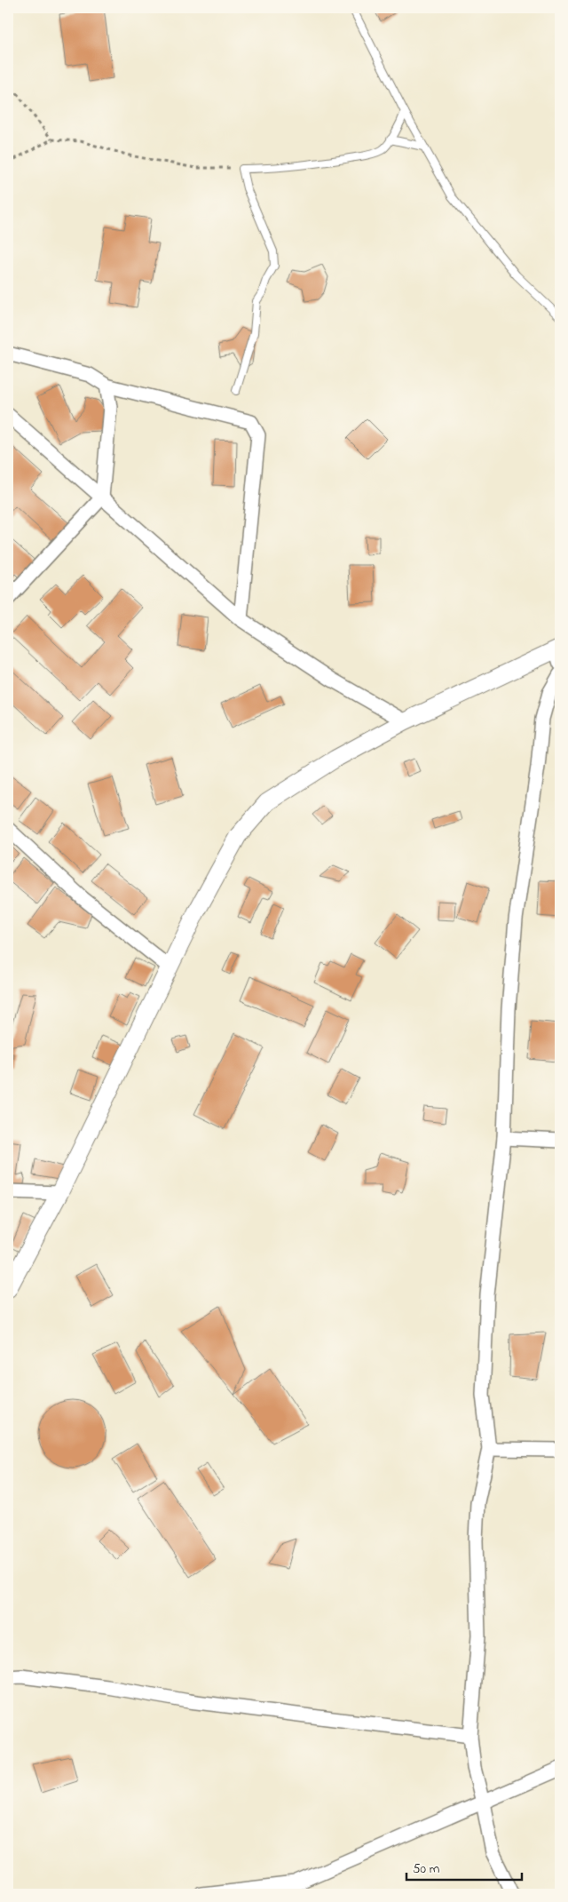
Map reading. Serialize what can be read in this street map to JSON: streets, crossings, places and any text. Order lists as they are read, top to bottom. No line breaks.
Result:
{"scale_bar":"50 m"}
